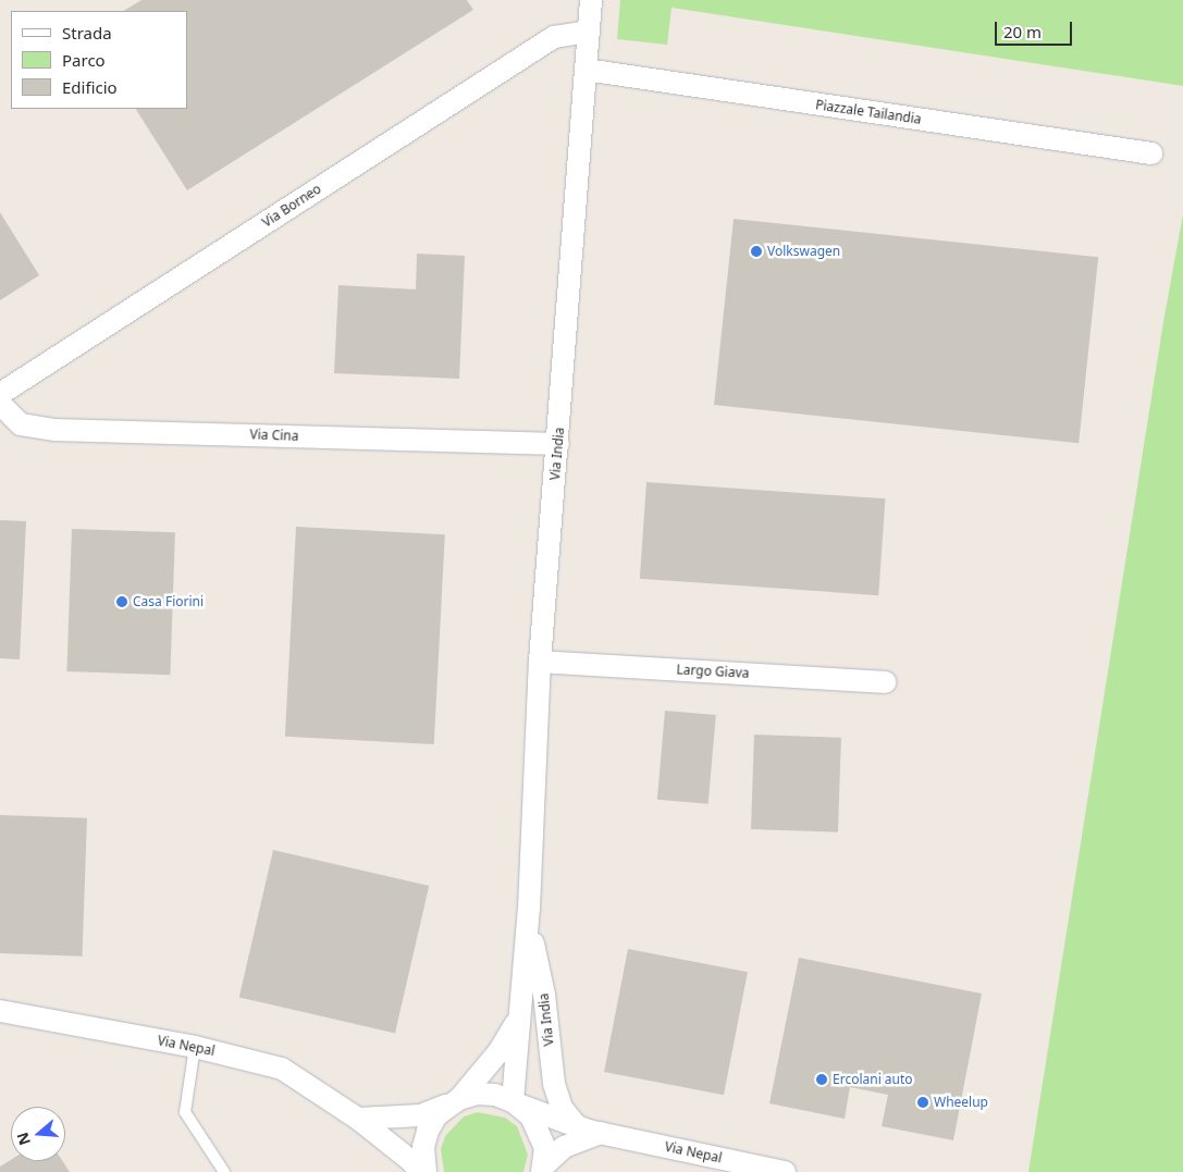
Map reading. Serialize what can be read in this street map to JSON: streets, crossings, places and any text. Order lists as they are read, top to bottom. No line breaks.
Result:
{"streets":{"street":["Piazzale Tailandia","Via Borneo","Via Cina","Via India","Largo Giava","Via Nepal"]},"crossings":[["Piazzale Tailandia","Via India"],["Via Borneo","Via India"],["Via Cina","Via India"],["Via India","Largo Giava"],["Via India","Via Nepal"]],"places":["Volkswagen","Casa Fiorini","Ercolani auto","Wheelup"],"legend":["Strada","Parco","Edificio"],"scale_bar":"20 m","north":"left"}
